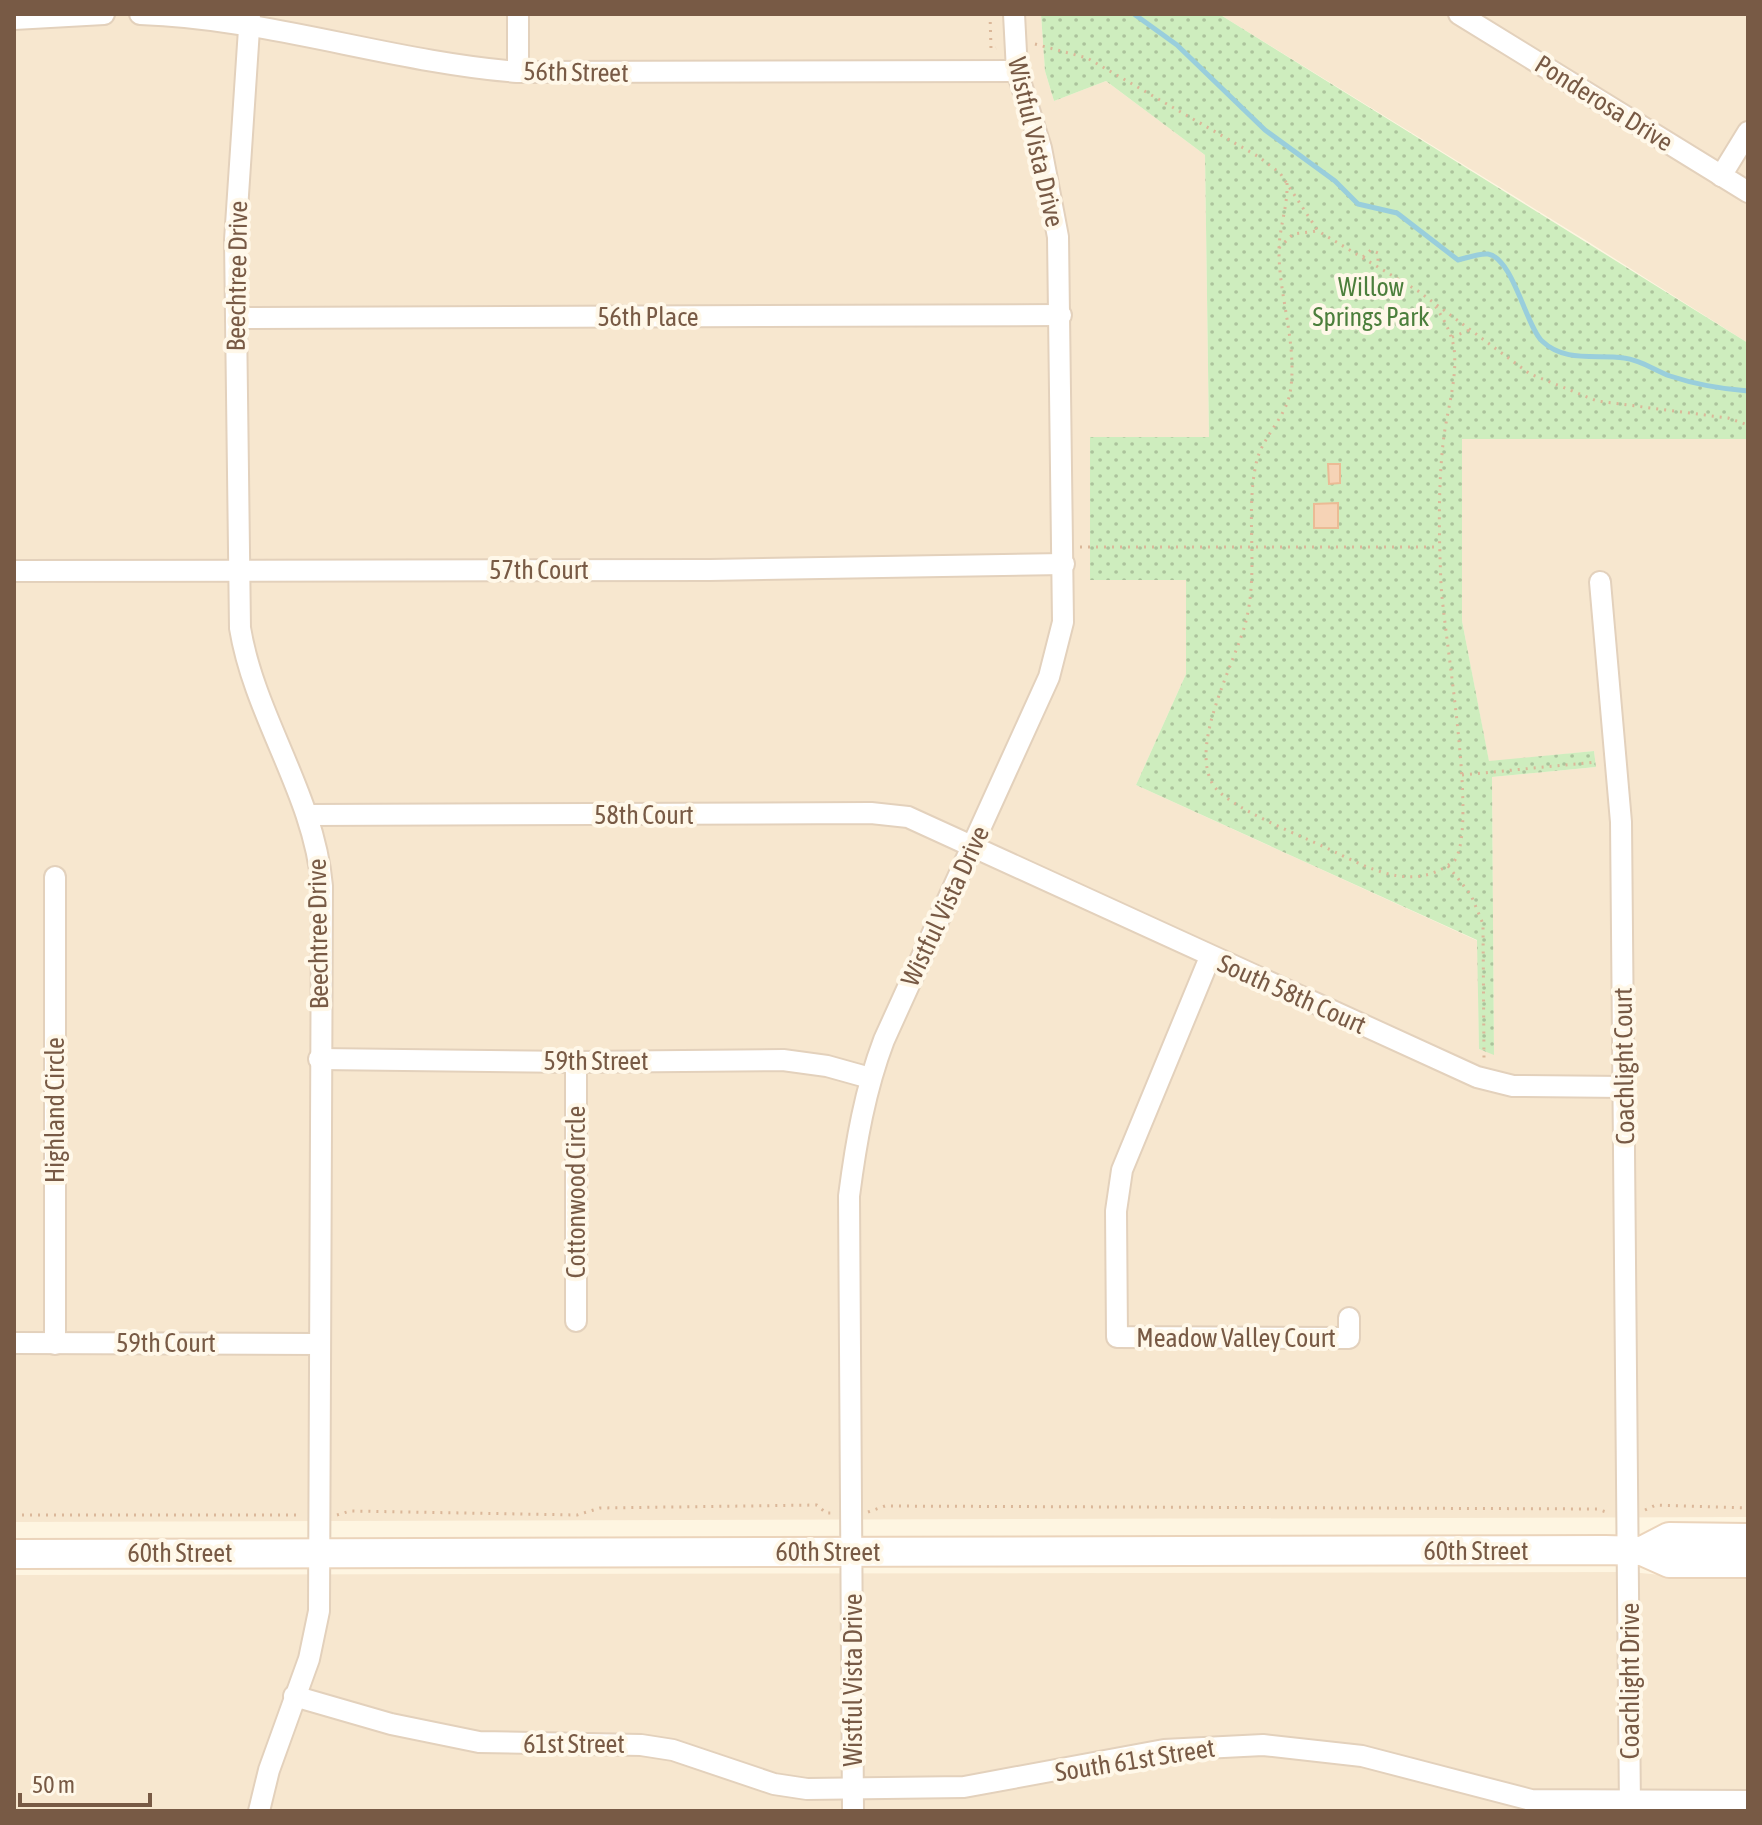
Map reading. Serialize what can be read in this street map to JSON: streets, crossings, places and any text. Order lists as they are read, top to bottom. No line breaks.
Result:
{"streets":{"street":["56th Street","Ponderosa Drive","Wistful Vista Drive","Beechtree Drive","56th Place","57th Court","58th Court","South 58th Court","59th Street","Coachlight Court","Highland Circle","Cottonwood Circle","Meadow Valley Court","59th Court","60th Street","Coachlight Drive","61st Street","South 61st Street"]},"crossings":[["56th Street","Wistful Vista Drive"],["56th Street","Beechtree Drive"],["Wistful Vista Drive","56th Place"],["Wistful Vista Drive","57th Court"],["Wistful Vista Drive","58th Court"],["Wistful Vista Drive","South 58th Court"],["Wistful Vista Drive","59th Street"],["Wistful Vista Drive","60th Street"],["Wistful Vista Drive","61st Street"],["Wistful Vista Drive","South 61st Street"],["Beechtree Drive","56th Place"],["Beechtree Drive","57th Court"],["Beechtree Drive","58th Court"],["Beechtree Drive","59th Street"],["Beechtree Drive","59th Court"],["Beechtree Drive","60th Street"],["Beechtree Drive","61st Street"],["58th Court","South 58th Court"],["South 58th Court","Coachlight Court"],["South 58th Court","Meadow Valley Court"],["59th Street","Cottonwood Circle"],["Coachlight Court","60th Street"],["Coachlight Court","Coachlight Drive"],["Highland Circle","59th Court"],["60th Street","Coachlight Drive"],["Coachlight Drive","South 61st Street"],["61st Street","South 61st Street"]],"parks":["Willow Springs Park"],"scale_bar":"50 m"}
